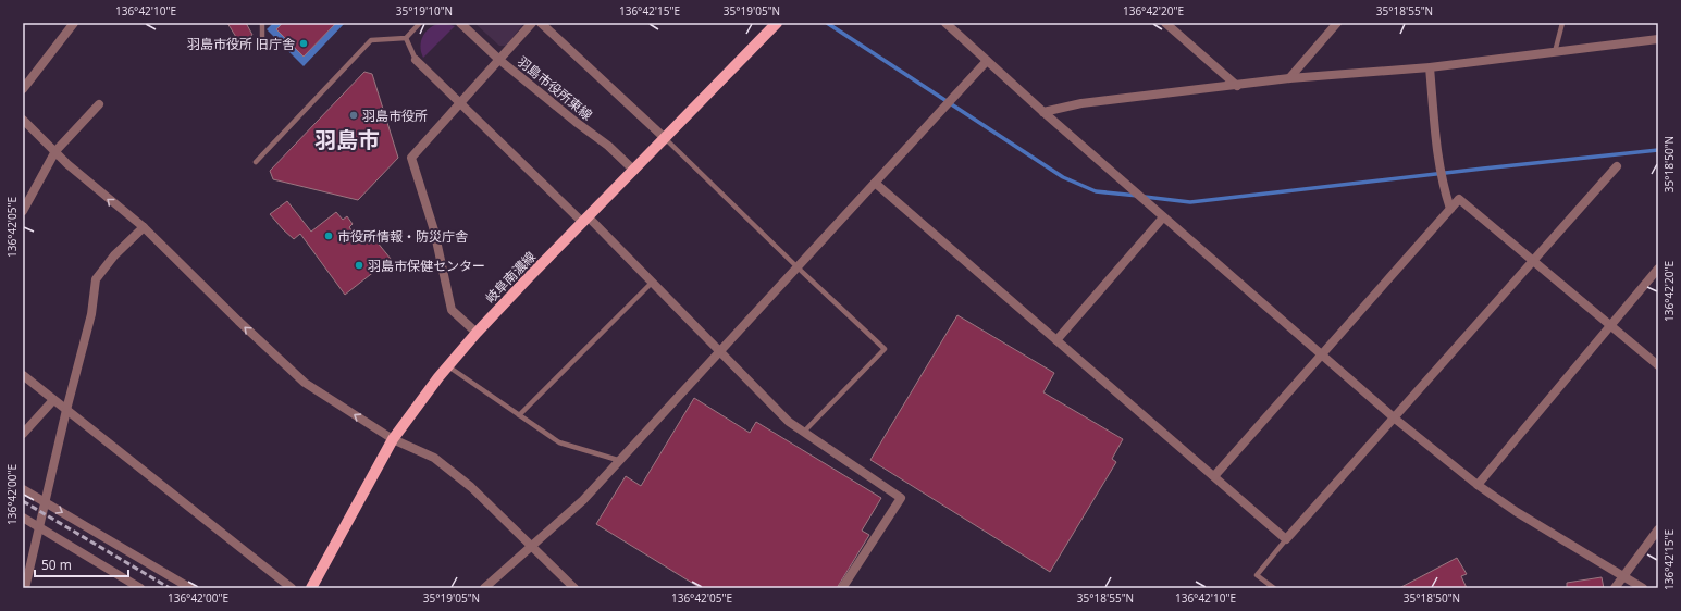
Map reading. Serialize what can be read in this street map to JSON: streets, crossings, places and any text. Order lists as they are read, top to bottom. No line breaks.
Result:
{"streets":{"main road":["岐阜南濃線"],"street":["羽島市役所東線"]},"crossings":[["羽島市役所東線","岐阜南濃線"]],"districts":["羽島市"],"places":["羽島市役所 旧庁舎","羽島市役所","市役所情報・防災庁舎","羽島市保健センター"],"scale_bar":"50 m","coordinates":["136°42'10\"E","35°19'10\"N","136°42'15\"E","35°19'05\"N","136°42'20\"E","35°18'55\"N","35°18'50\"N","136°42'05\"E","136°42'00\"E"]}
